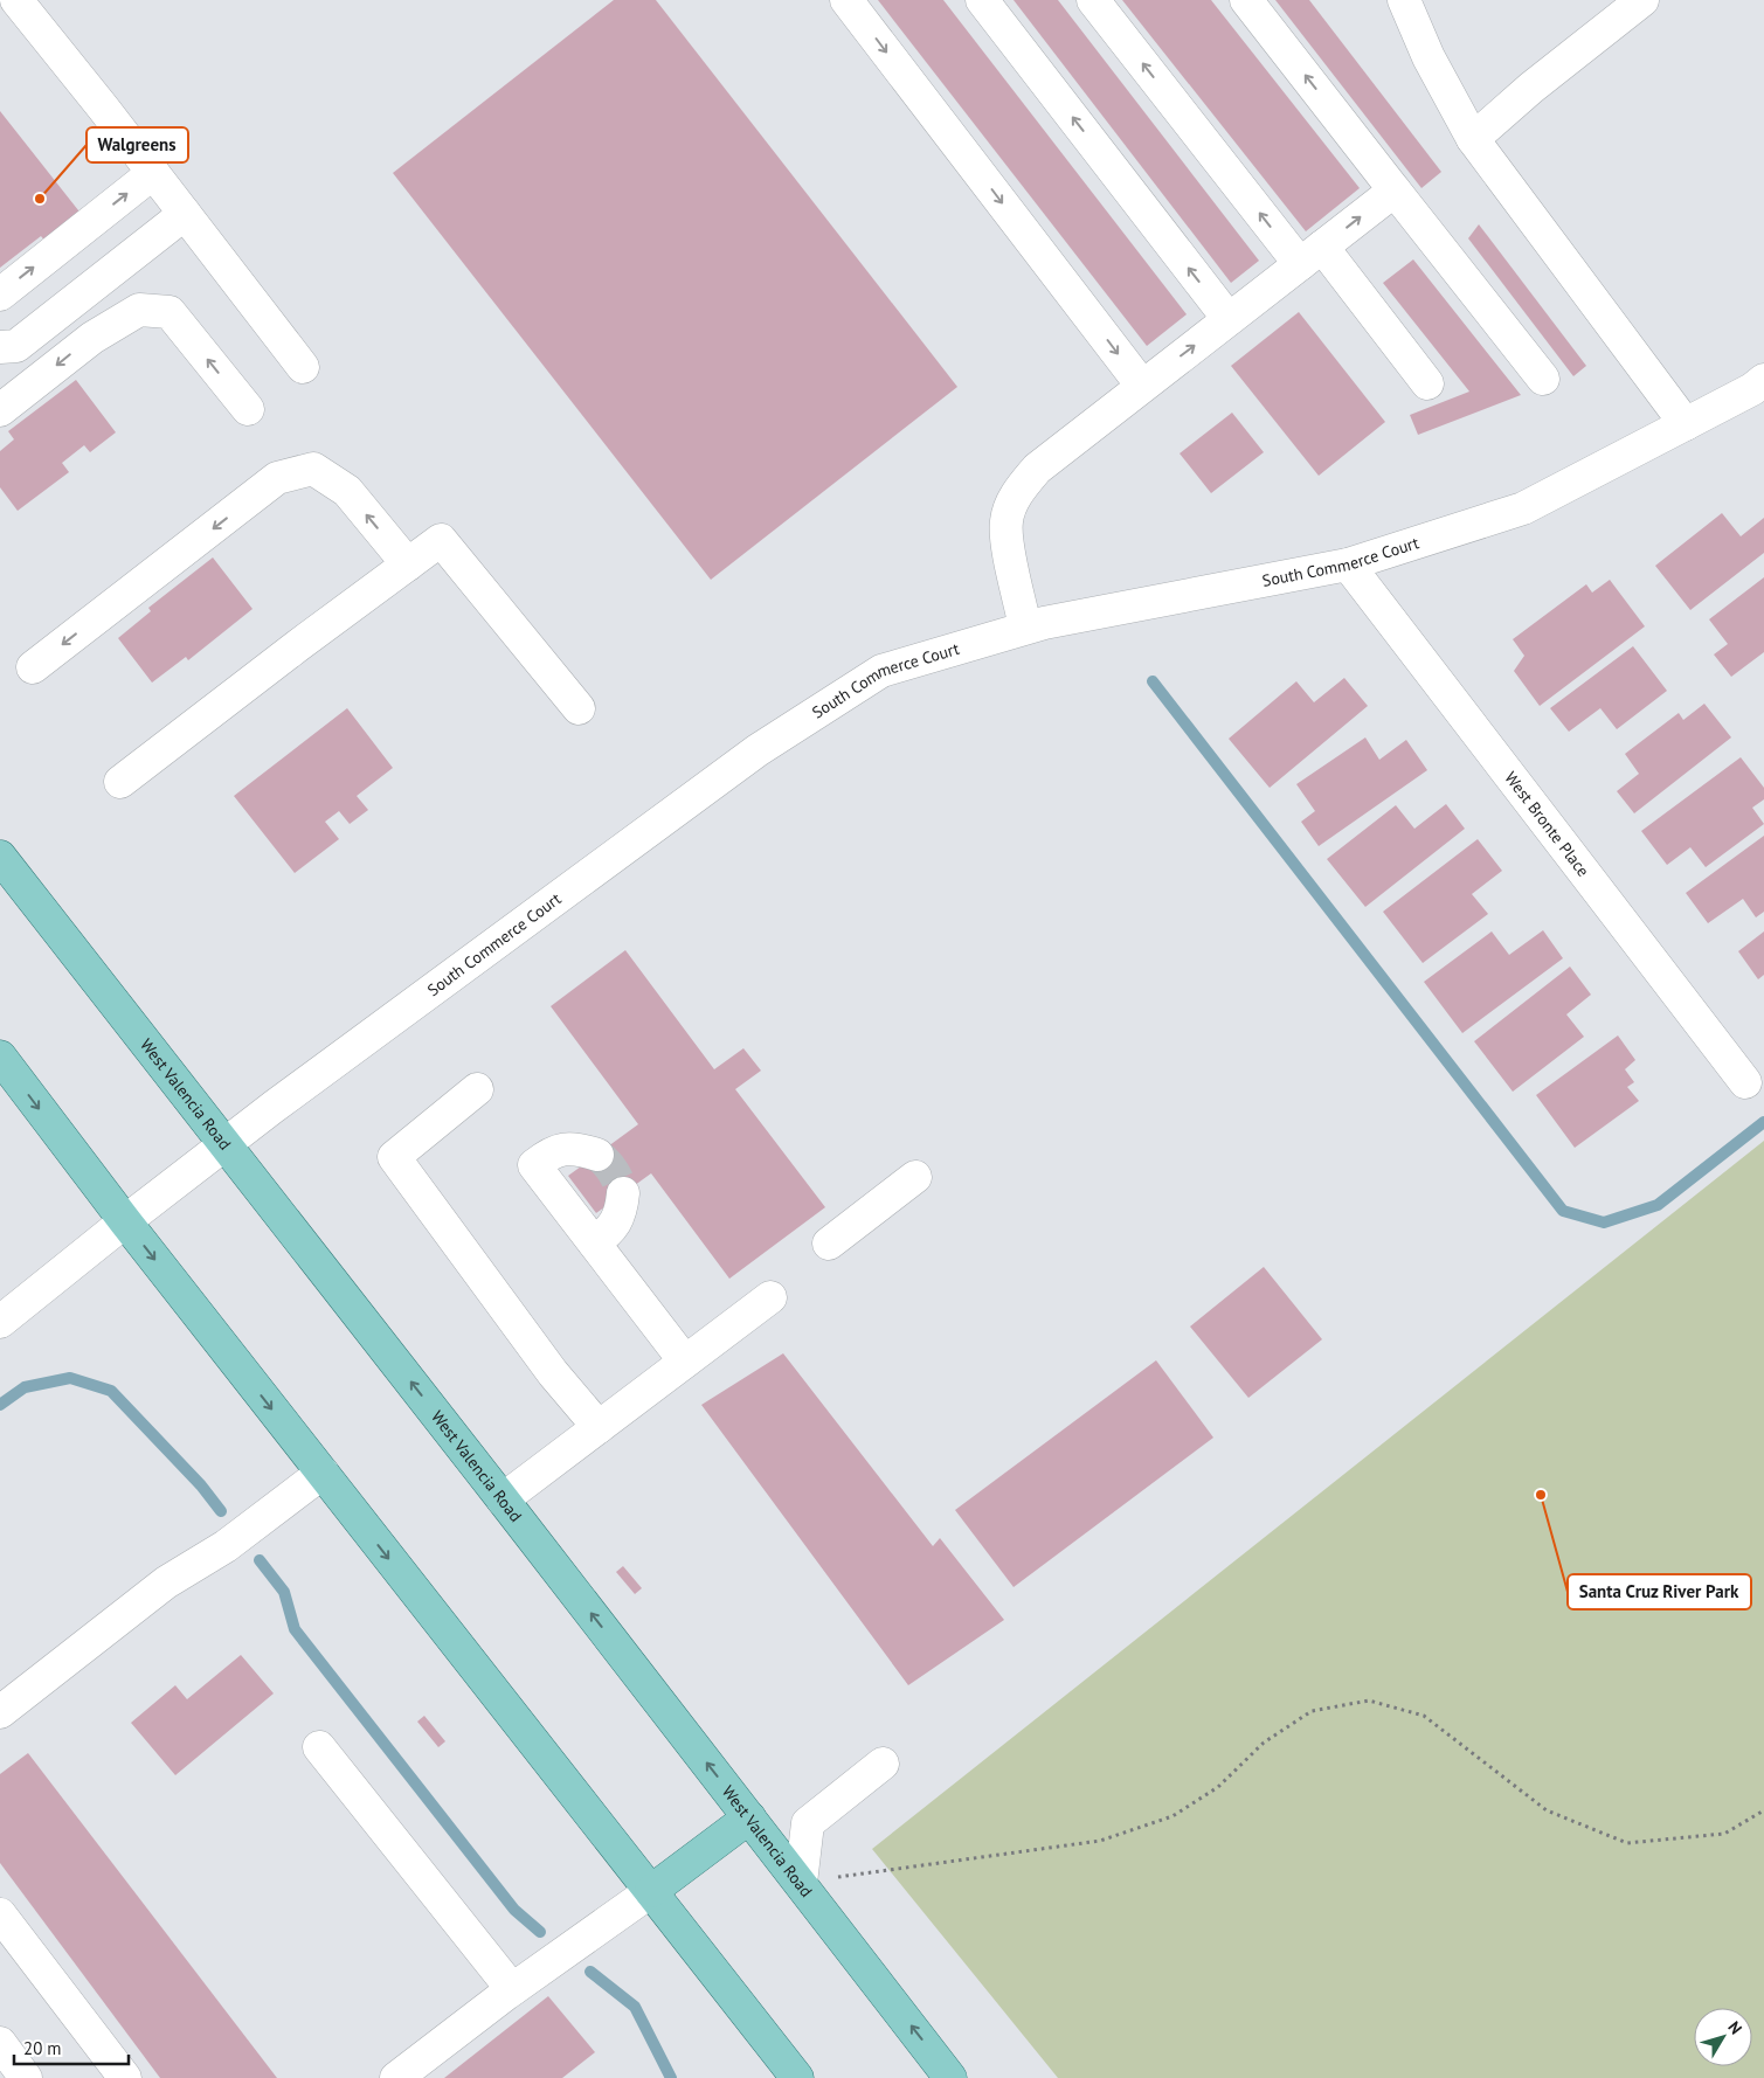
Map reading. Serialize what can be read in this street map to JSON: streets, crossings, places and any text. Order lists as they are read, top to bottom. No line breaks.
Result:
{"streets":{"main road":["West Valencia Road"],"street":["South Commerce Court","West Bronte Place"]},"crossings":[["South Commerce Court","West Bronte Place"],["South Commerce Court","West Valencia Road"]],"places":["Walgreens","Santa Cruz River Park"],"scale_bar":"20 m","north":"top right"}
